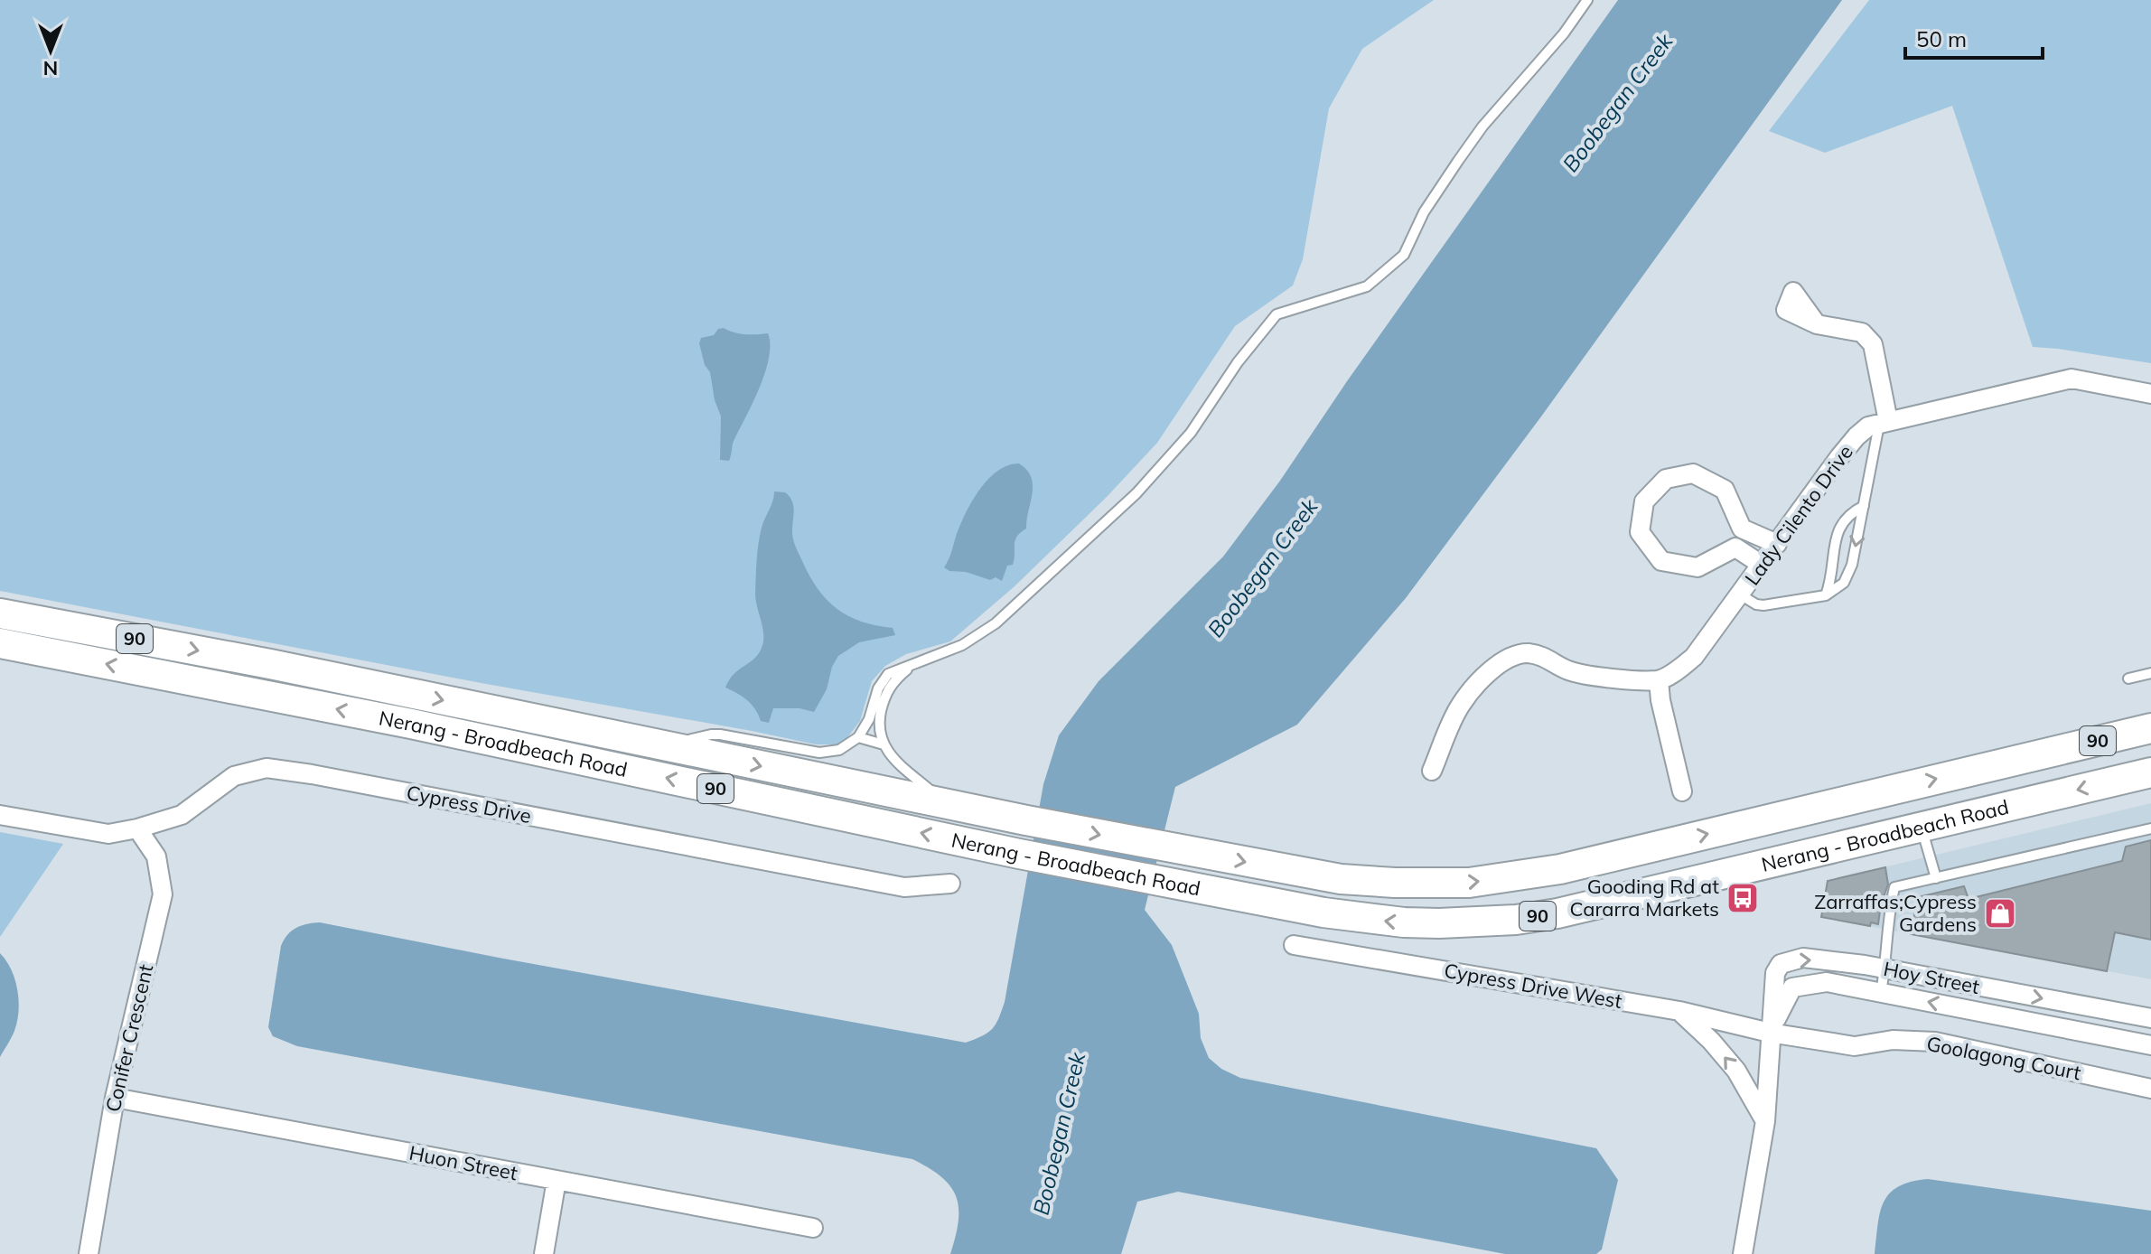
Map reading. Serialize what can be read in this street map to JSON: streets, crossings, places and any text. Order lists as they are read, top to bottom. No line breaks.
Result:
{"streets":{"main road":["90","Nerang - Broadbeach Road"],"street":["Lady Cilento Drive","Cypress Drive","Hoy Street","Cypress Drive West","Conifer Crescent","Goolagong Court","Huon Street"]},"crossings":[["Cypress Drive","Conifer Crescent"],["Hoy Street","Cypress Drive West"],["Hoy Street","Goolagong Court"],["Cypress Drive West","Goolagong Court"],["Conifer Crescent","Huon Street"]],"water":["Boobegan Creek"],"places":{"bus stop":["Gooding Rd at Cararra Markets"],"shop":["Zarraffas;Cypress Gardens"]},"scale_bar":"50 m","north":"bottom"}
